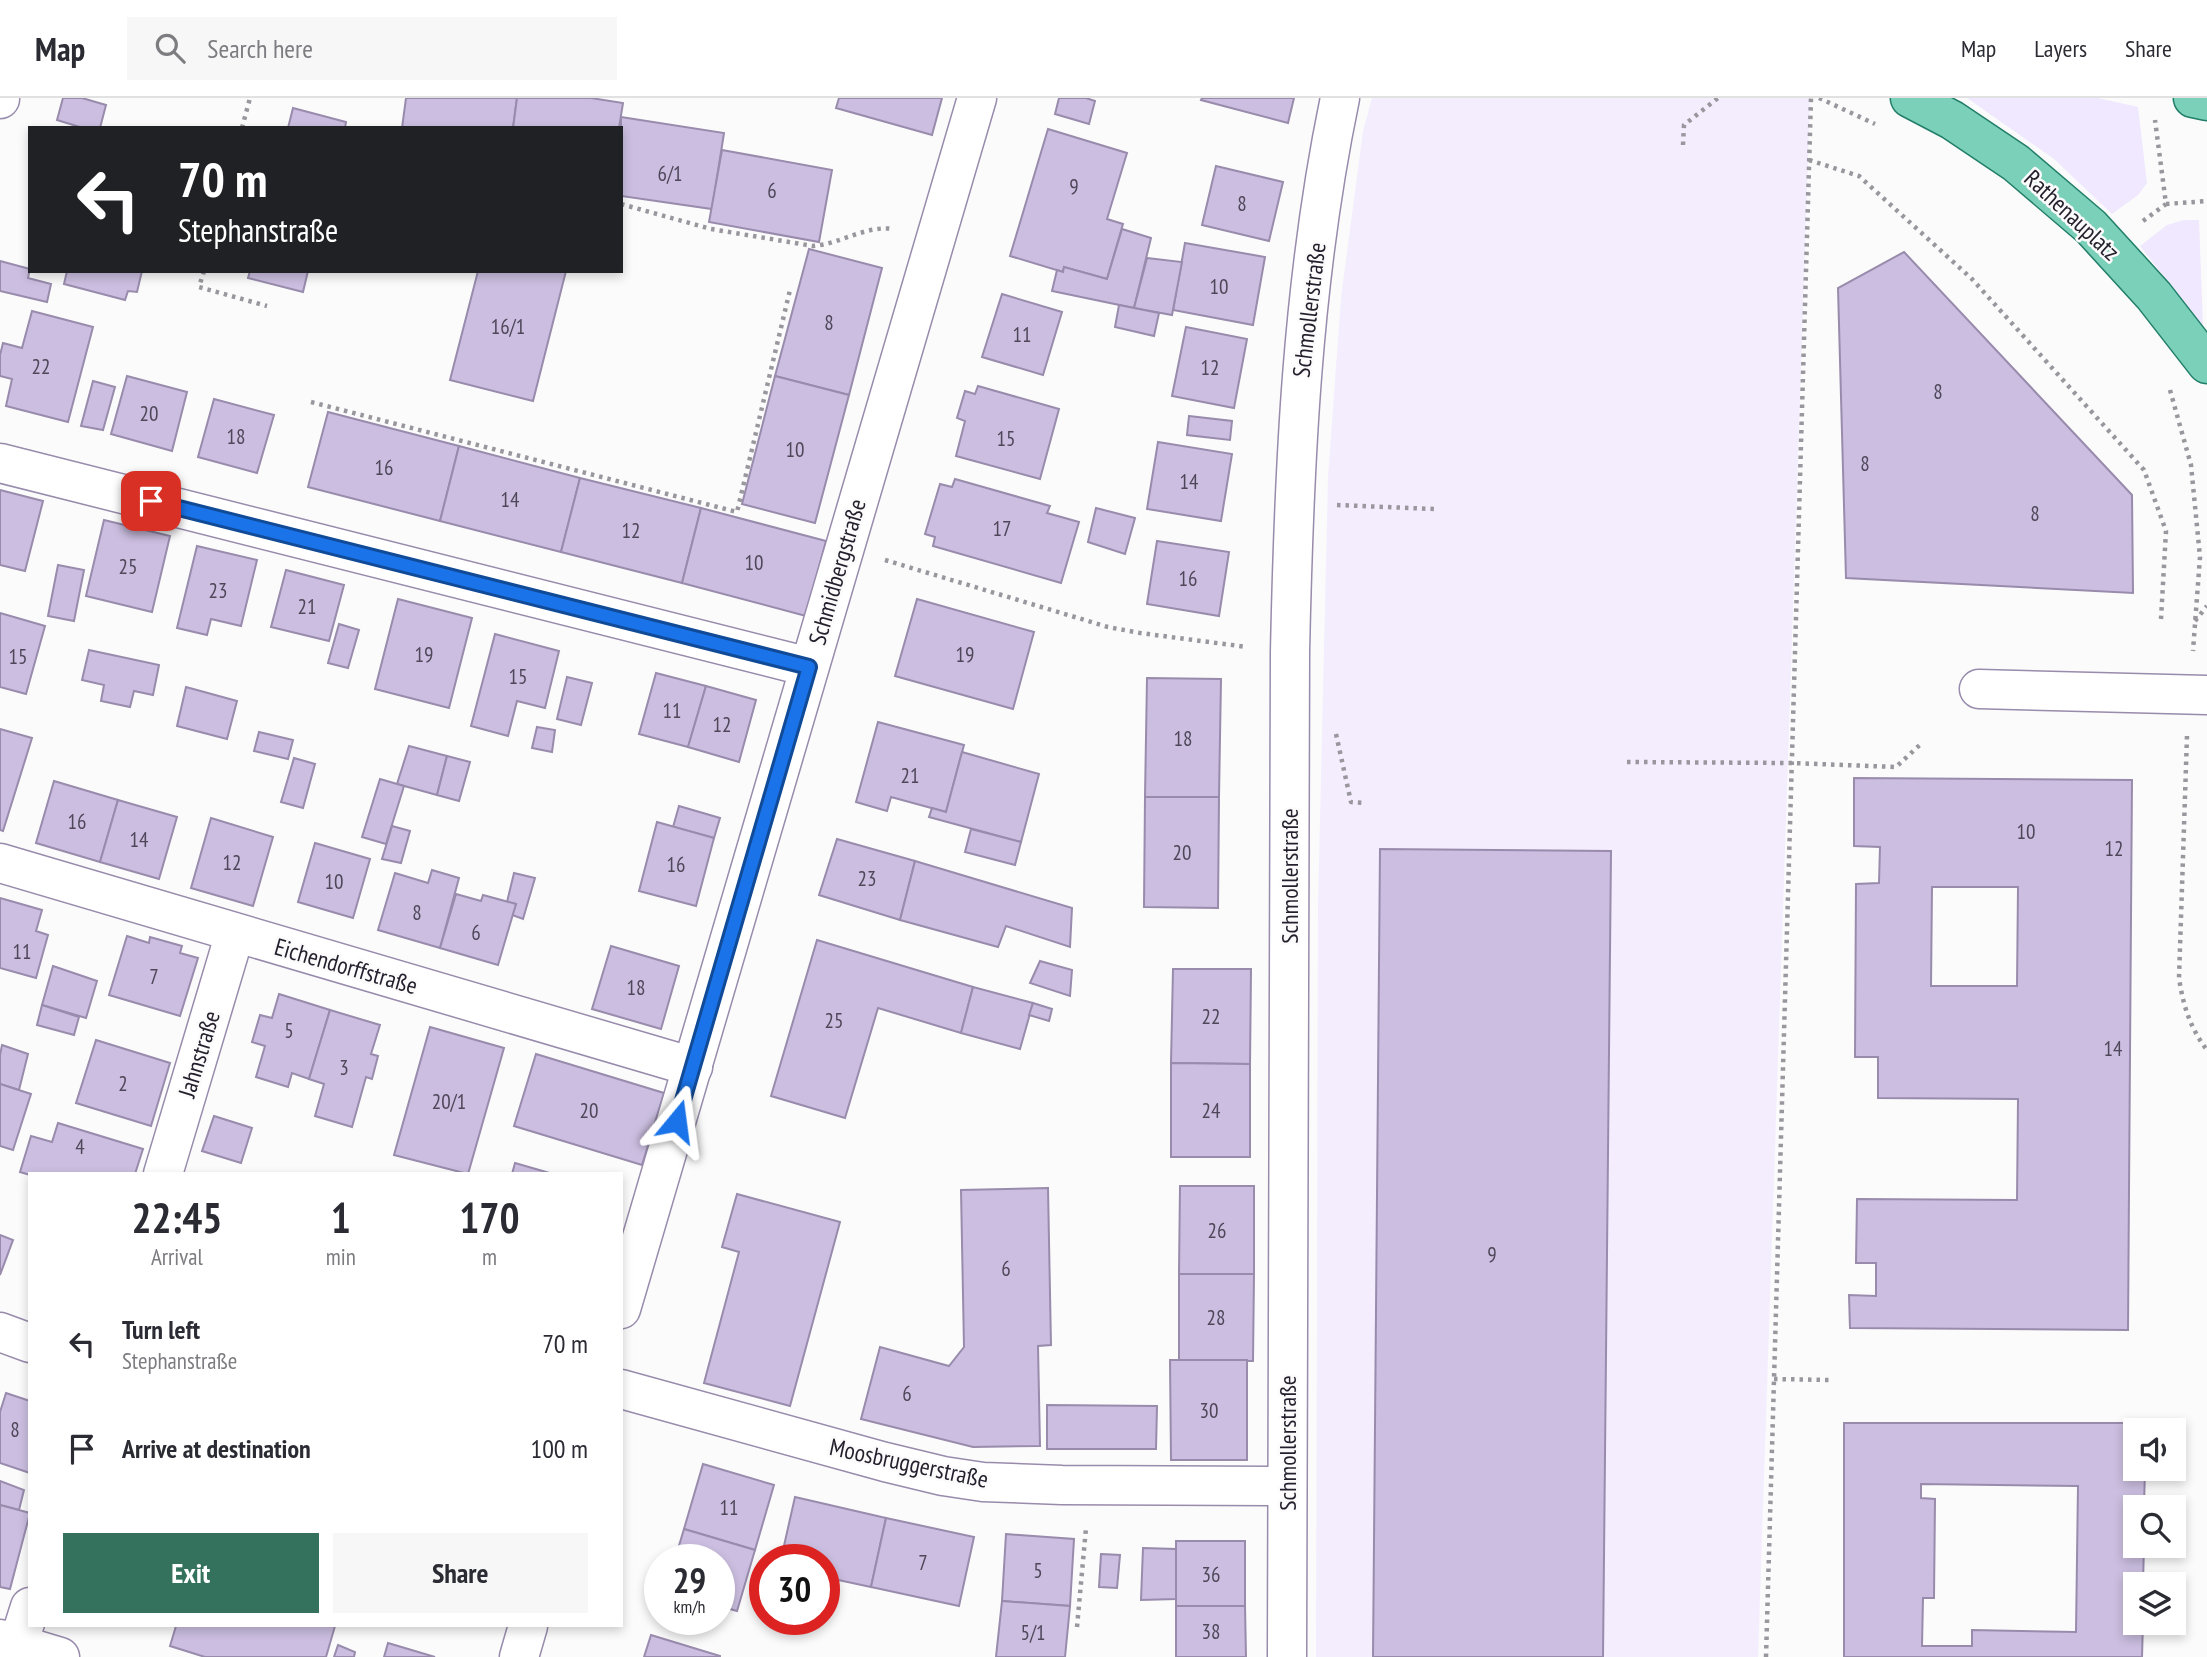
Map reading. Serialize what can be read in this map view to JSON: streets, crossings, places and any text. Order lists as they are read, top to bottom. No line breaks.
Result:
{"streets":{"main road":["Rathenauplatz"],"street":["Schmollerstraße","Schmidbergstraße","Eichendorffstraße","Jahnstraße","Moosbruggerstraße"]},"crossings":[["Schmollerstraße","Moosbruggerstraße"],["Schmidbergstraße","Eichendorffstraße"],["Eichendorffstraße","Jahnstraße"]],"house_numbers":["6/1","9","6","8","10","8","16/1","11","22","12","8","20","18","15","10","8","16","14","14","8","17","12","10","25","16","23","21","19","19","15","15","11","12","18","21","16","10","14","12","20","12","16","23","10","8","6","11","7","18","22","25","5","14","3","2","20/1","20","24","4","26","9","6","28","6","30","8","11","7","5","36","38","5/1"],"page":{"header":"Map","search":"Search here","nav":["Map","Layers","Share"],"turn":["70 m","Stephanstraße"],"eta":["22:45","Arrival","1","min","170","m"],"list":[{"name":"Turn left","note":"Stephanstraße","value":"70 m"},{"name":"Arrive at destination","value":"100 m"}],"buttons":["Exit","Share"],"speed":"29 km/h","limit":"30"}}
